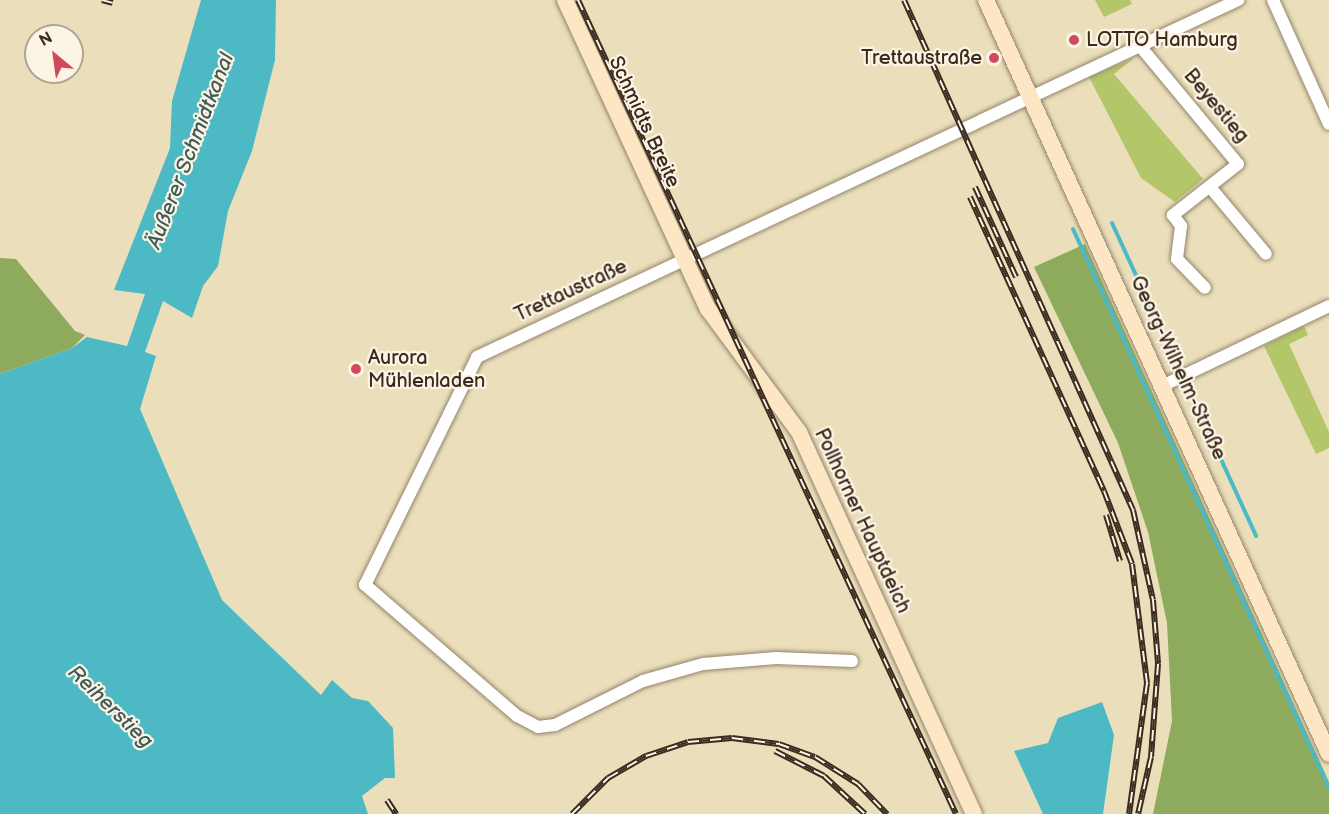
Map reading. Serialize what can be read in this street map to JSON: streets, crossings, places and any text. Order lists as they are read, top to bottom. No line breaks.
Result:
{"streets":{"main road":["Schmidts Breite","Georg-Wilhelm-Straße","Pollhorner Hauptdeich"],"street":["Beyestieg","Trettaustraße"]},"crossings":[["Beyestieg","Trettaustraße"],["Schmidts Breite","Trettaustraße"],["Schmidts Breite","Pollhorner Hauptdeich"],["Trettaustraße","Georg-Wilhelm-Straße"],["Trettaustraße","Pollhorner Hauptdeich"]],"water":["Äußerer Schmidtkanal","Reiherstieg"],"places":["LOTTO Hamburg","Trettaustraße","Aurora Mühlenladen"],"north":"top left"}
